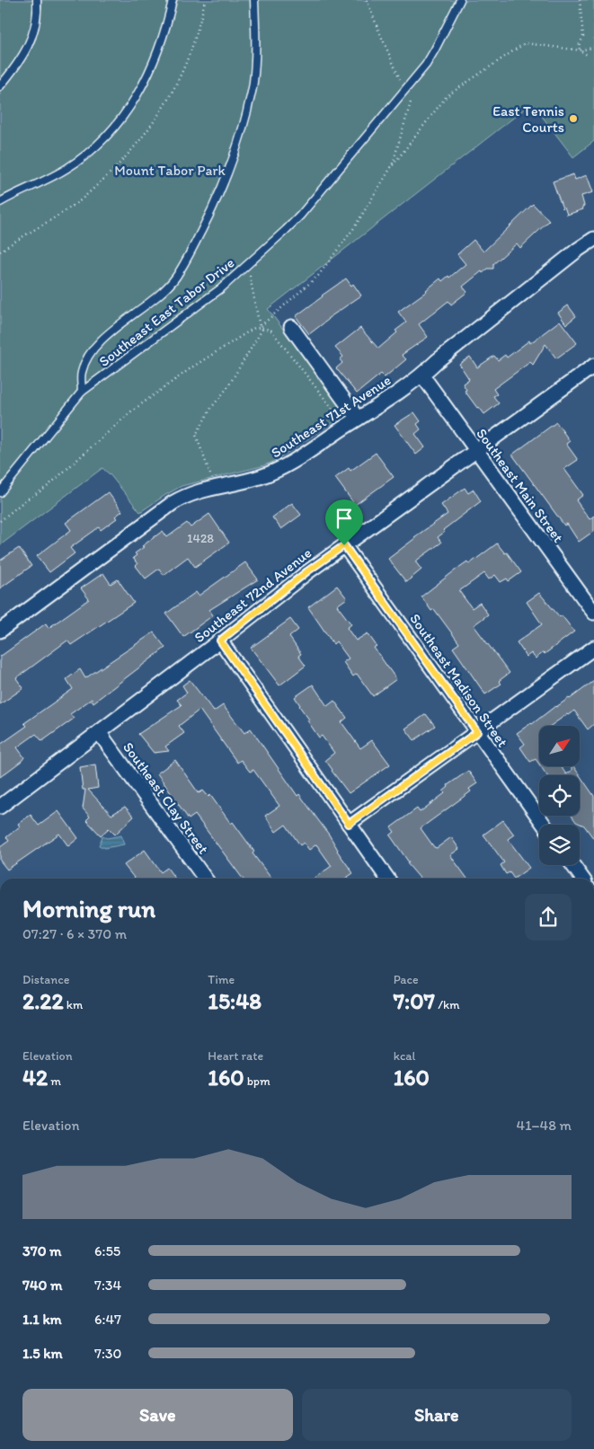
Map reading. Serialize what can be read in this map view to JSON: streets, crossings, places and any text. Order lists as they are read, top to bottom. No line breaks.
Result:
{"streets":{"street":["Southeast 71st Avenue","Southeast Main Street","Southeast 72nd Avenue","Southeast Madison Street","Southeast Clay Street"],"lane":["Southeast East Tabor Drive"]},"crossings":[["Southeast 71st Avenue","Southeast Main Street"],["Southeast Main Street","Southeast 72nd Avenue"],["Southeast 72nd Avenue","Southeast Madison Street"],["Southeast 72nd Avenue","Southeast Clay Street"]],"parks":["Mount Tabor Park"],"places":["East Tennis Courts"],"house_numbers":["1428"],"north":"top right","page":{"heading":["Morning run","07:27 · 6 × 370 m"],"stats":[["Distance","2.22 km"],["Time","15:48"],["Pace","7:07 /km"],["Elevation","42 m"],["Heart rate","160 bpm"],["kcal","160"]],"chart":["Elevation","41–48 m"],"list":[{"name":"370 m","note":"6:55"},{"name":"740 m","note":"7:34"},{"name":"1.1 km","note":"6:47"},{"name":"1.5 km","note":"7:30"}],"buttons":["Save","Share"]}}
